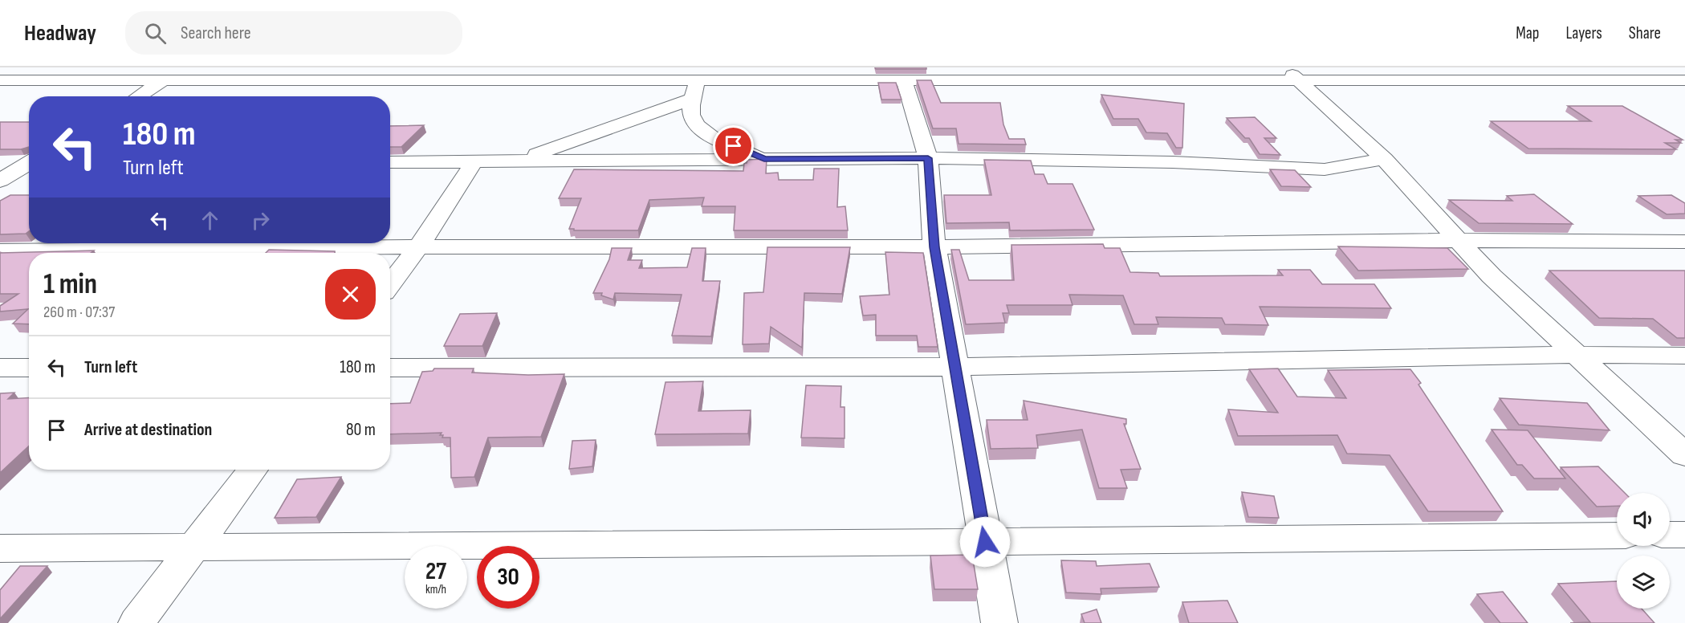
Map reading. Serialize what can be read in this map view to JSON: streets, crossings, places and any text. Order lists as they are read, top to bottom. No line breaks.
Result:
{"page":{"header":"Headway","search":"Search here","nav":["Map","Layers","Share"],"turn":["180 m","Turn left"],"heading":["1 min","260 m · 07:37"],"list":[{"name":"Turn left","value":"180 m"},{"name":"Arrive at destination","value":"80 m"}],"speed":"27 km/h","limit":"30"}}
